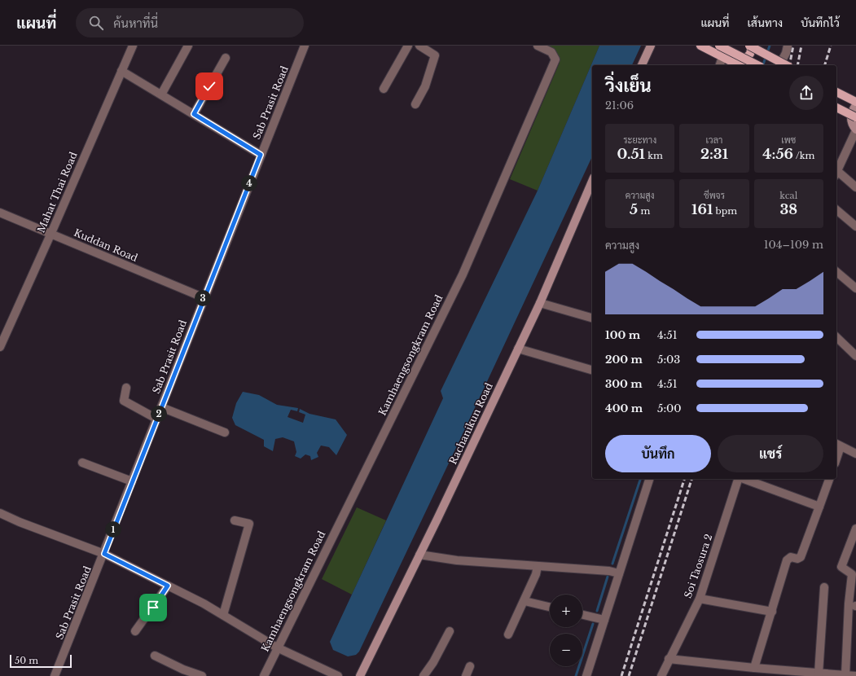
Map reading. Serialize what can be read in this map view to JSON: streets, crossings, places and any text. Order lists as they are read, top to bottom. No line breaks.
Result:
{"streets":{"main road":["Rachanikun Road"],"street":["Sab Prasit Road","Mahat Thai Road","Kuddan Road","Kamhaengsongkram Road","Soi Taosura 2"]},"crossings":[["Sab Prasit Road","Kuddan Road"],["Mahat Thai Road","Kuddan Road"]],"scale_bar":"50 m","page":{"header":"แผนที่","search":"ค้นหาที่นี่","nav":["แผนที่","เส้นทาง","บันทึกไว้"],"heading":["วิ่งเย็น","21:06"],"stats":[["ระยะทาง","0.51 km"],["เวลา","2:31"],["เพซ","4:56 /km"],["ความสูง","5 m"],["ชีพจร","161 bpm"],["kcal","38"]],"pins":["4","3","2","1"],"chart":["ความสูง","104–109 m"],"list":[{"name":"100 m","note":"4:51"},{"name":"200 m","note":"5:03"},{"name":"300 m","note":"4:51"},{"name":"400 m","note":"5:00"}],"buttons":["บันทึก","แชร์"],"map_buttons":["+","−"],"scale":"50 m"}}
